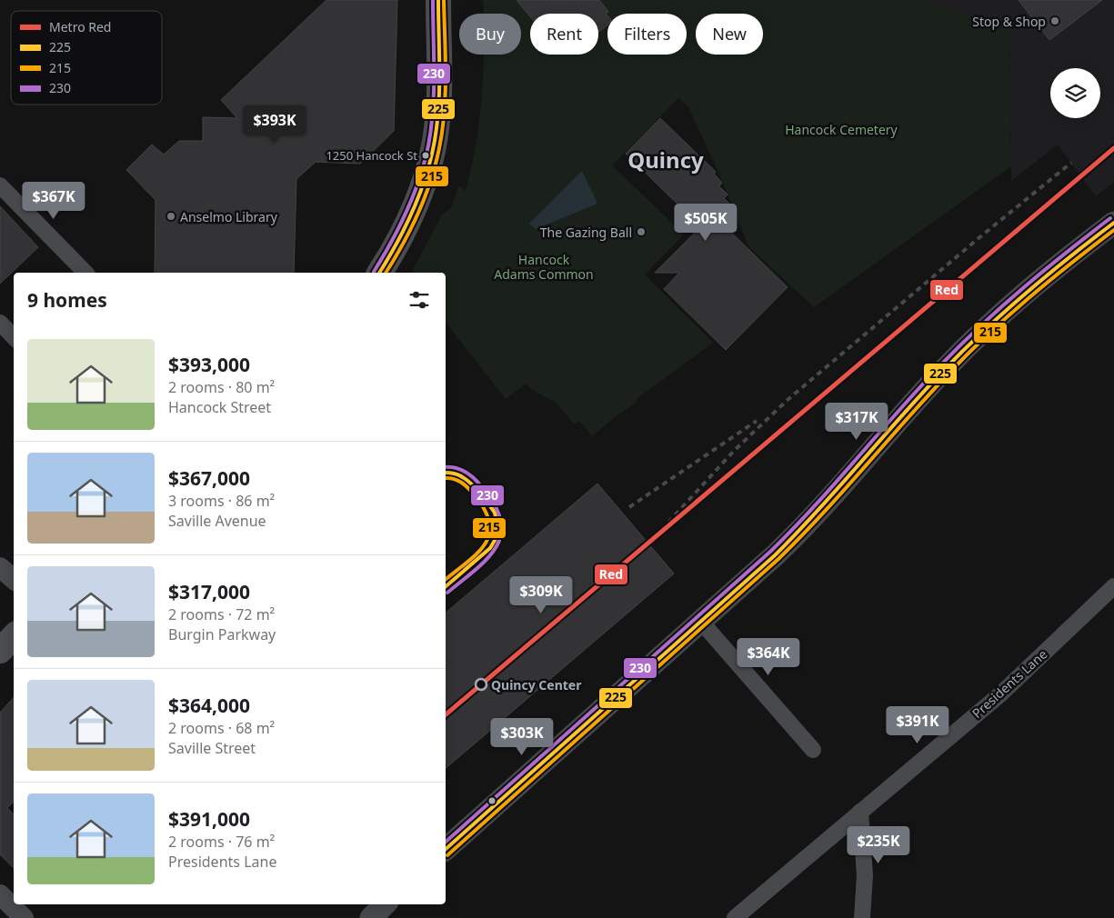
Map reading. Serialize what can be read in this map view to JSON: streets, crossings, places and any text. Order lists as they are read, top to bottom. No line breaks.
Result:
{"streets":{"street":["Presidents Lane"]},"districts":["Quincy"],"parks":["Hancock Cemetery","Hancock Adams Common"],"places":["Stop & Shop","1250 Hancock St","Anselmo Library","The Gazing Ball","Quincy Center"],"lines":["transit line 225","transit line 215","transit line 230","metro line Red"],"legend":["Metro Red","225","215","230"],"page":{"chip":["Buy","Rent","Filters","New"],"price":["$393K","$367K","$505K","$317K","$309K","$364K","$391K","$303K","$235K"],"heading":"9 homes","list":[{"name":"$393,000","note":"2 rooms · 80 m² · Hancock Street"},{"name":"$367,000","note":"3 rooms · 86 m² · Saville Avenue"},{"name":"$317,000","note":"2 rooms · 72 m² · Burgin Parkway"},{"name":"$364,000","note":"2 rooms · 68 m² · Saville Street"},{"name":"$391,000","note":"2 rooms · 76 m² · Presidents Lane"}]}}
